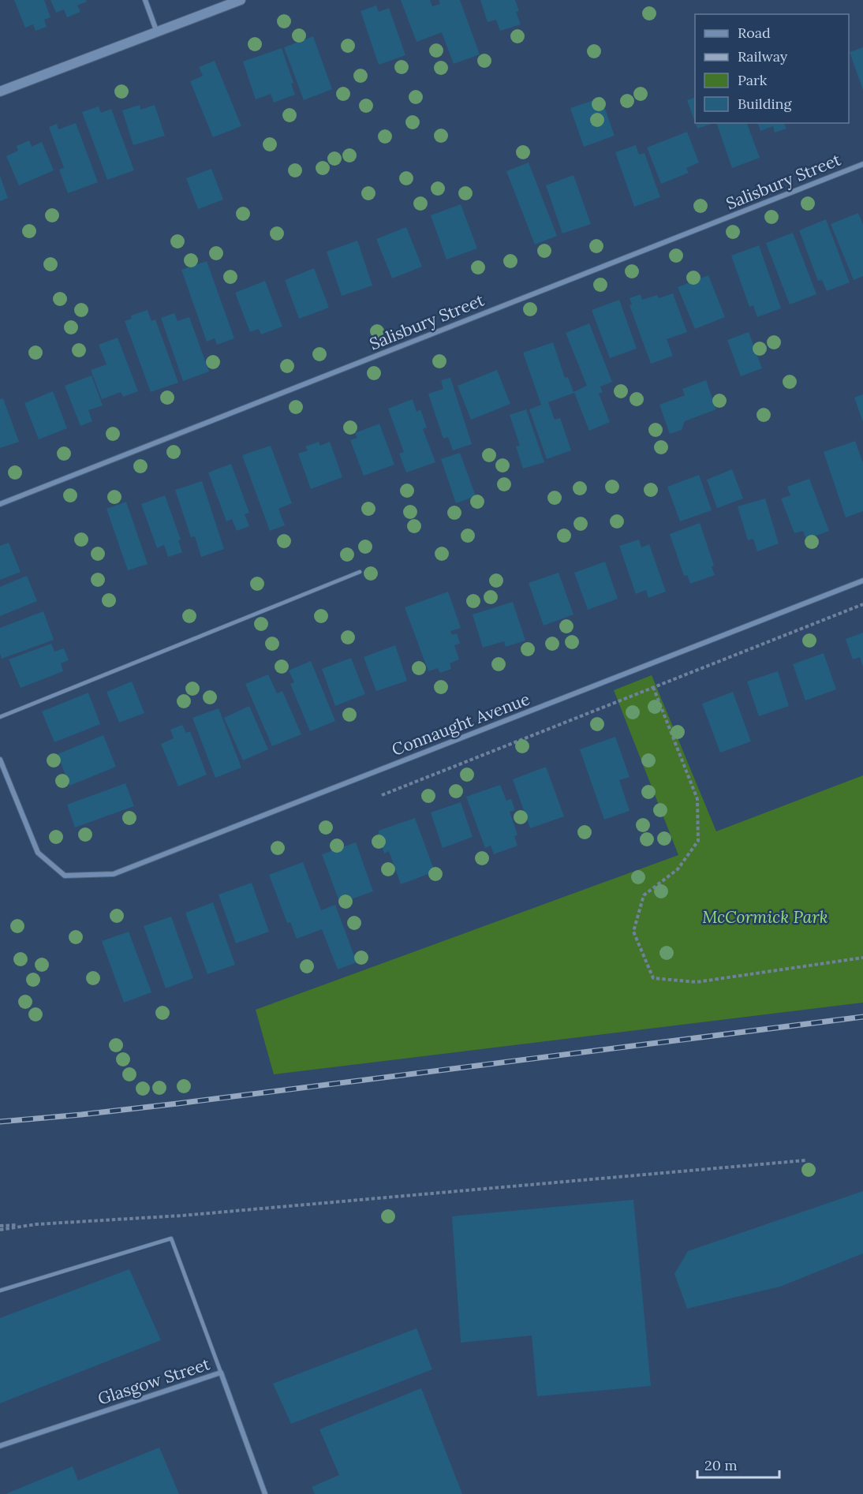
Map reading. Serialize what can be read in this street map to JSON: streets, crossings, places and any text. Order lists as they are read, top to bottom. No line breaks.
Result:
{"streets":{"street":["Salisbury Street","Connaught Avenue","Glasgow Street"]},"parks":["McCormick Park"],"legend":["Road","Railway","Park","Building"],"scale_bar":"20 m"}
